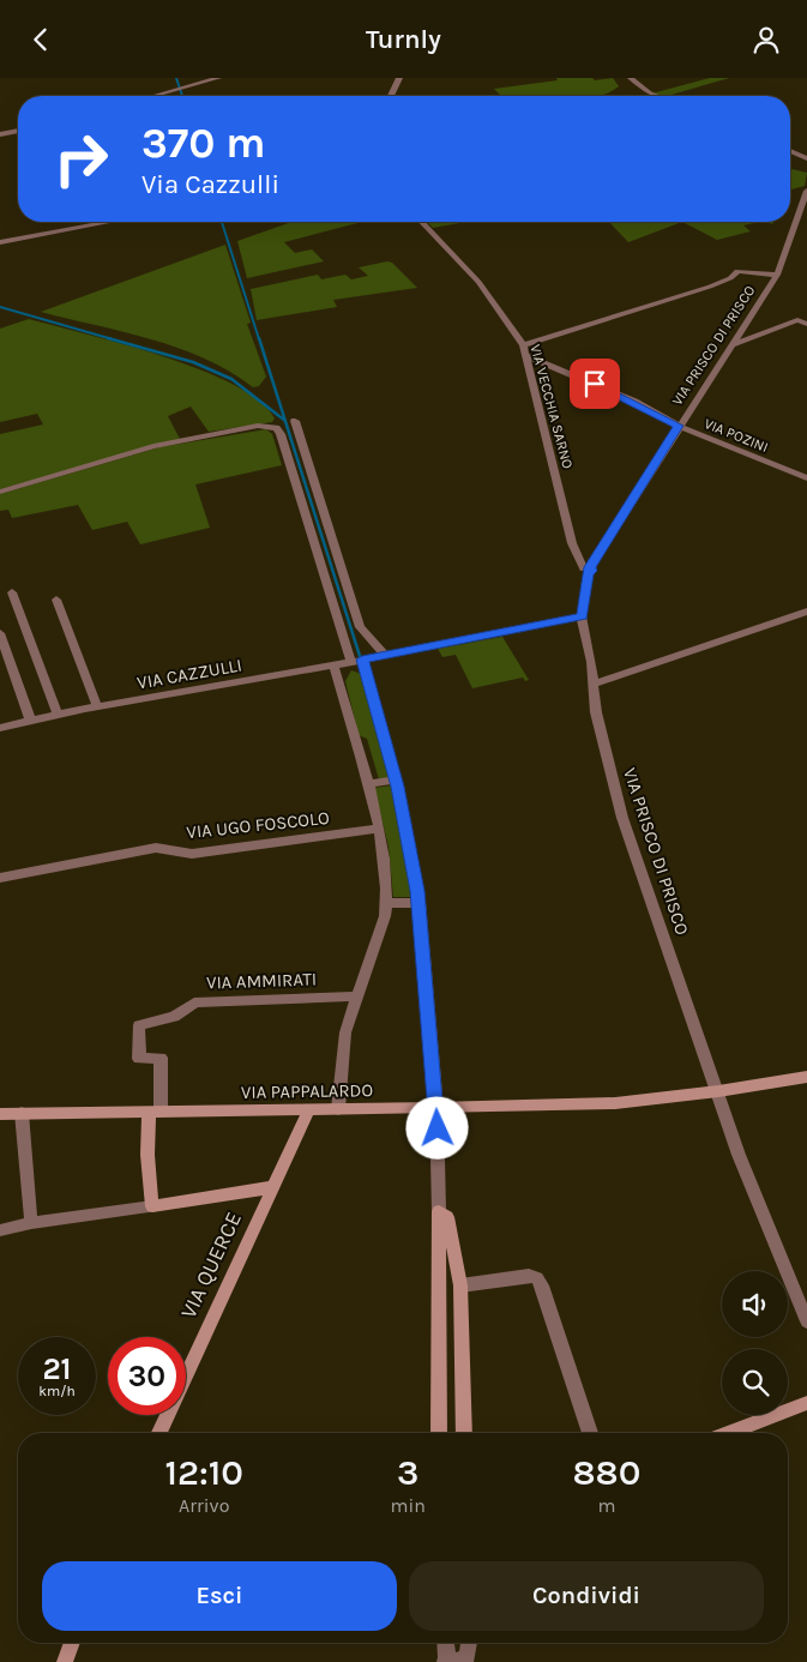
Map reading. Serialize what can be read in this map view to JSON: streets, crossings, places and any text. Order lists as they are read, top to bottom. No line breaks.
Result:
{"streets":{"street":["VIA PRISCO DI PRISCO","VIA VECCHIA SARNO","VIA POZINI","VIA CAZZULLI","VIA UGO FOSCOLO","VIA AMMIRATI","VIA PAPPALARDO","VIA QUERCE"]},"crossings":[["VIA PRISCO DI PRISCO","VIA VECCHIA SARNO"],["VIA PRISCO DI PRISCO","VIA POZINI"],["VIA PRISCO DI PRISCO","VIA CAZZULLI"],["VIA PRISCO DI PRISCO","VIA PAPPALARDO"],["VIA VECCHIA SARNO","VIA POZINI"],["VIA AMMIRATI","VIA PAPPALARDO"],["VIA PAPPALARDO","VIA QUERCE"]],"page":{"header":"Turnly","turn":["370 m","Via Cazzulli"],"speed":"21 km/h","limit":"30","eta":["12:10","Arrivo","3","min","880","m"],"buttons":["Esci","Condividi"]}}
